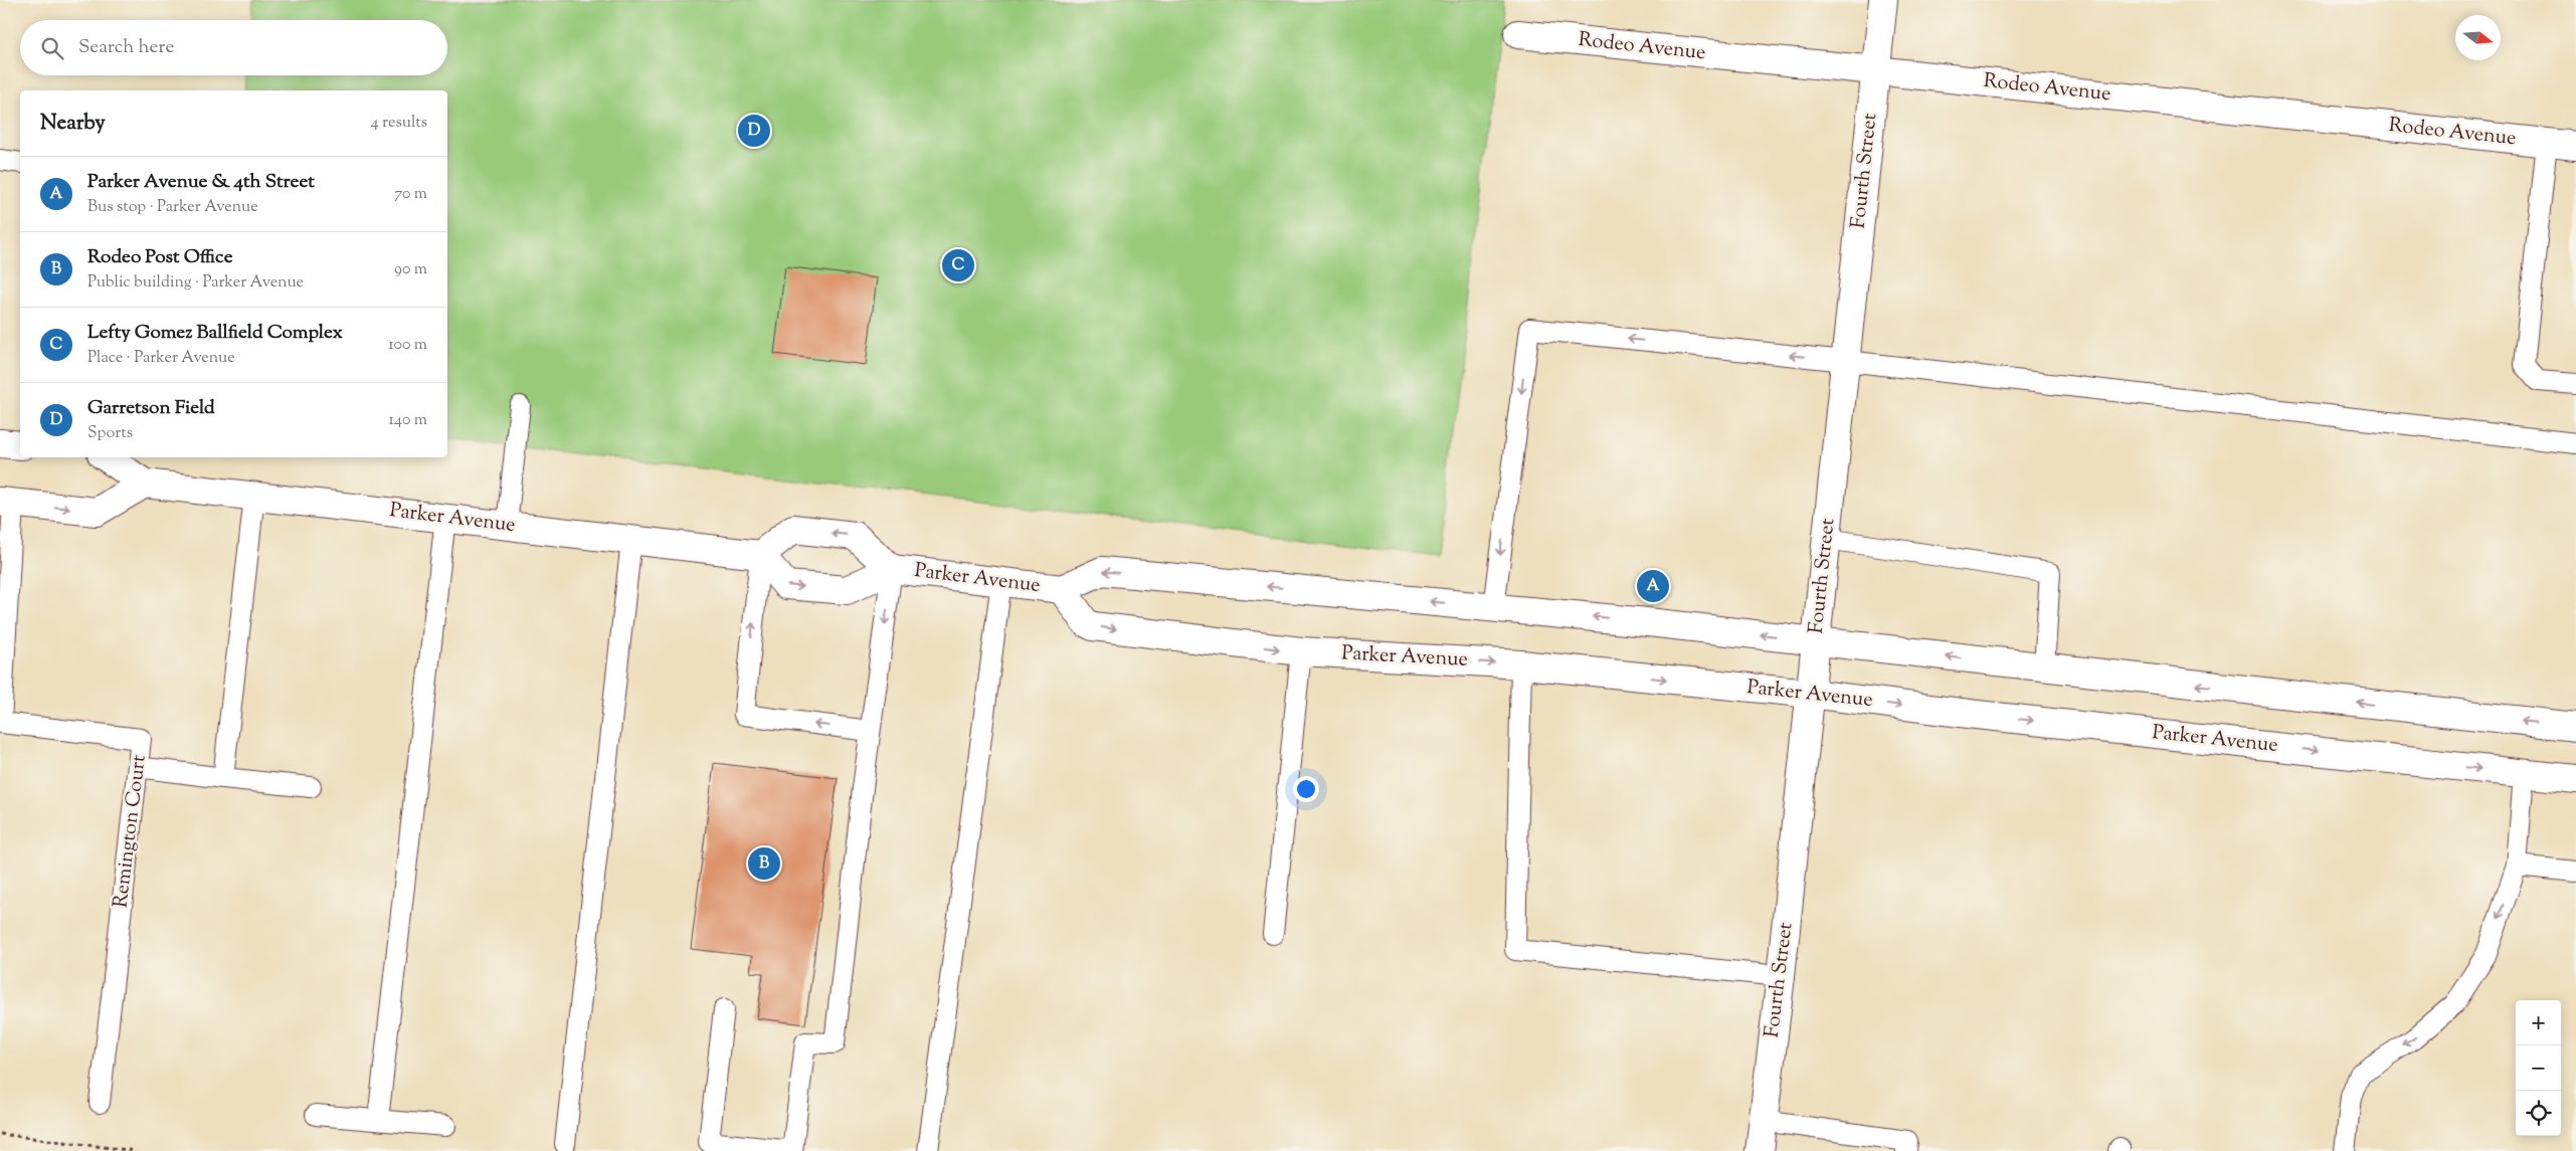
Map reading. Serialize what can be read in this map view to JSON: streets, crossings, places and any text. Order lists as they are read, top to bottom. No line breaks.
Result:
{"streets":{"main road":["Rodeo Avenue","Fourth Street","Parker Avenue"],"lane":["Remington Court"]},"crossings":[["Rodeo Avenue","Fourth Street"],["Fourth Street","Parker Avenue"]],"north":"right","page":{"search":"Search here","heading":["Nearby","4 results"],"pins":["D","C","A","B"],"list":[{"mark":"A","name":"Parker Avenue & 4th Street","note":"Bus stop · Parker Avenue","value":"70 m"},{"mark":"B","name":"Rodeo Post Office","note":"Public building · Parker Avenue","value":"90 m"},{"mark":"C","name":"Lefty Gomez Ballfield Complex","note":"Place · Parker Avenue","value":"100 m"},{"mark":"D","name":"Garretson Field","note":"Sports","value":"140 m"}],"map_buttons":["+","−"]}}
